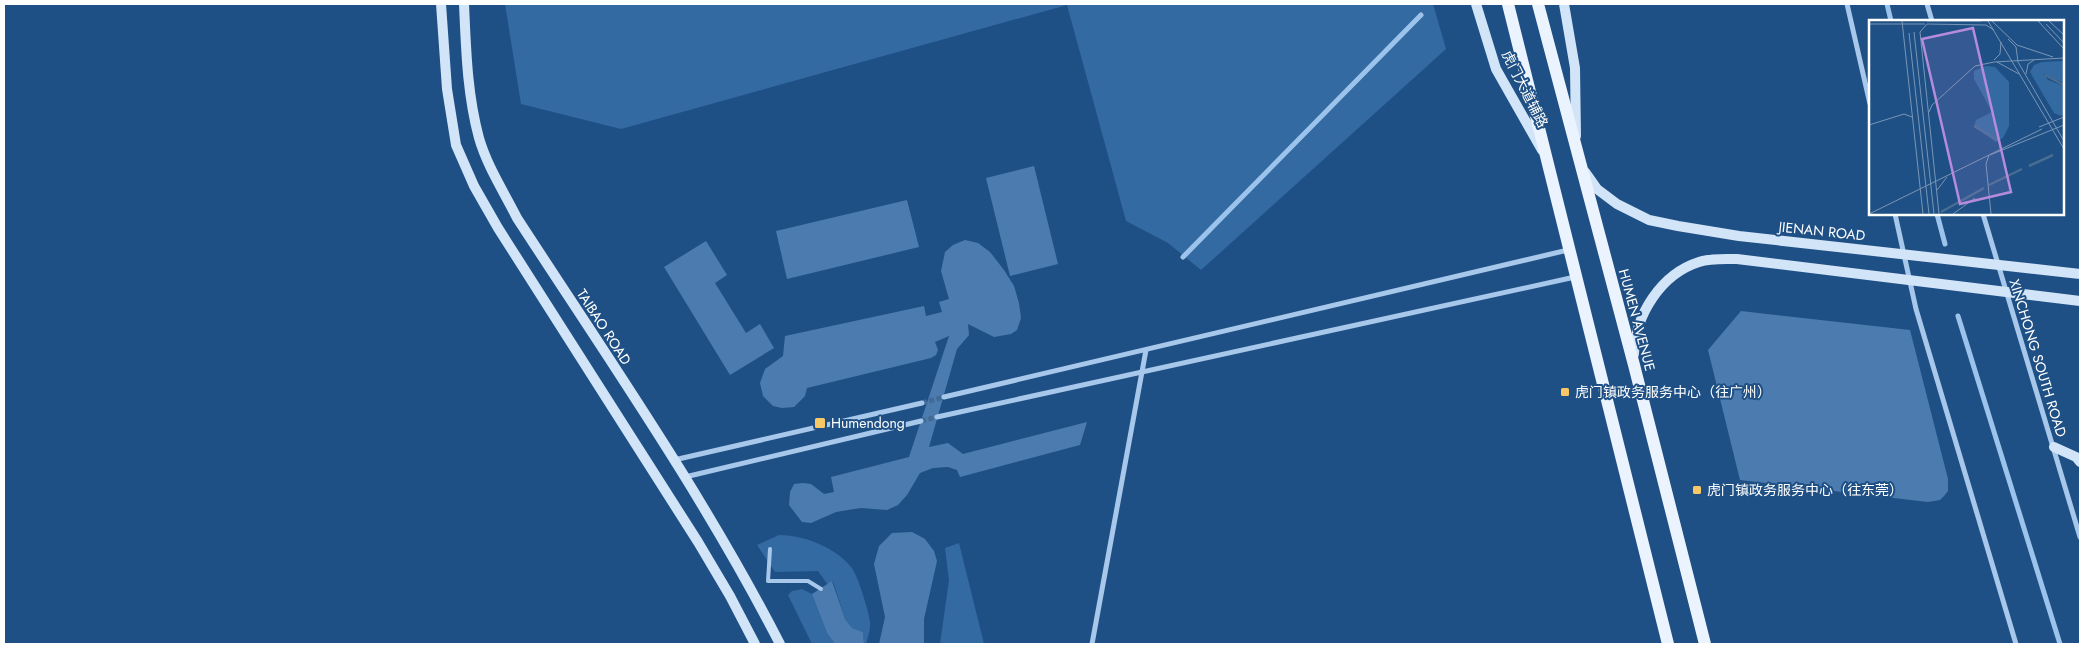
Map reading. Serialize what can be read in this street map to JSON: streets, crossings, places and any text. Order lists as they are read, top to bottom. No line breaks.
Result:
{"streets":{"main road":["虎门大道辅路","JIENAN ROAD","HUMEN AVENUE","TAIBAO ROAD"],"street":["XINCHONG SOUTH ROAD"]},"crossings":[["JIENAN ROAD","HUMEN AVENUE"],["JIENAN ROAD","XINCHONG SOUTH ROAD"]],"places":{"transit":["虎门镇政务服务中心（往广州）","Humendong","虎门镇政务服务中心（往东莞）"]}}
